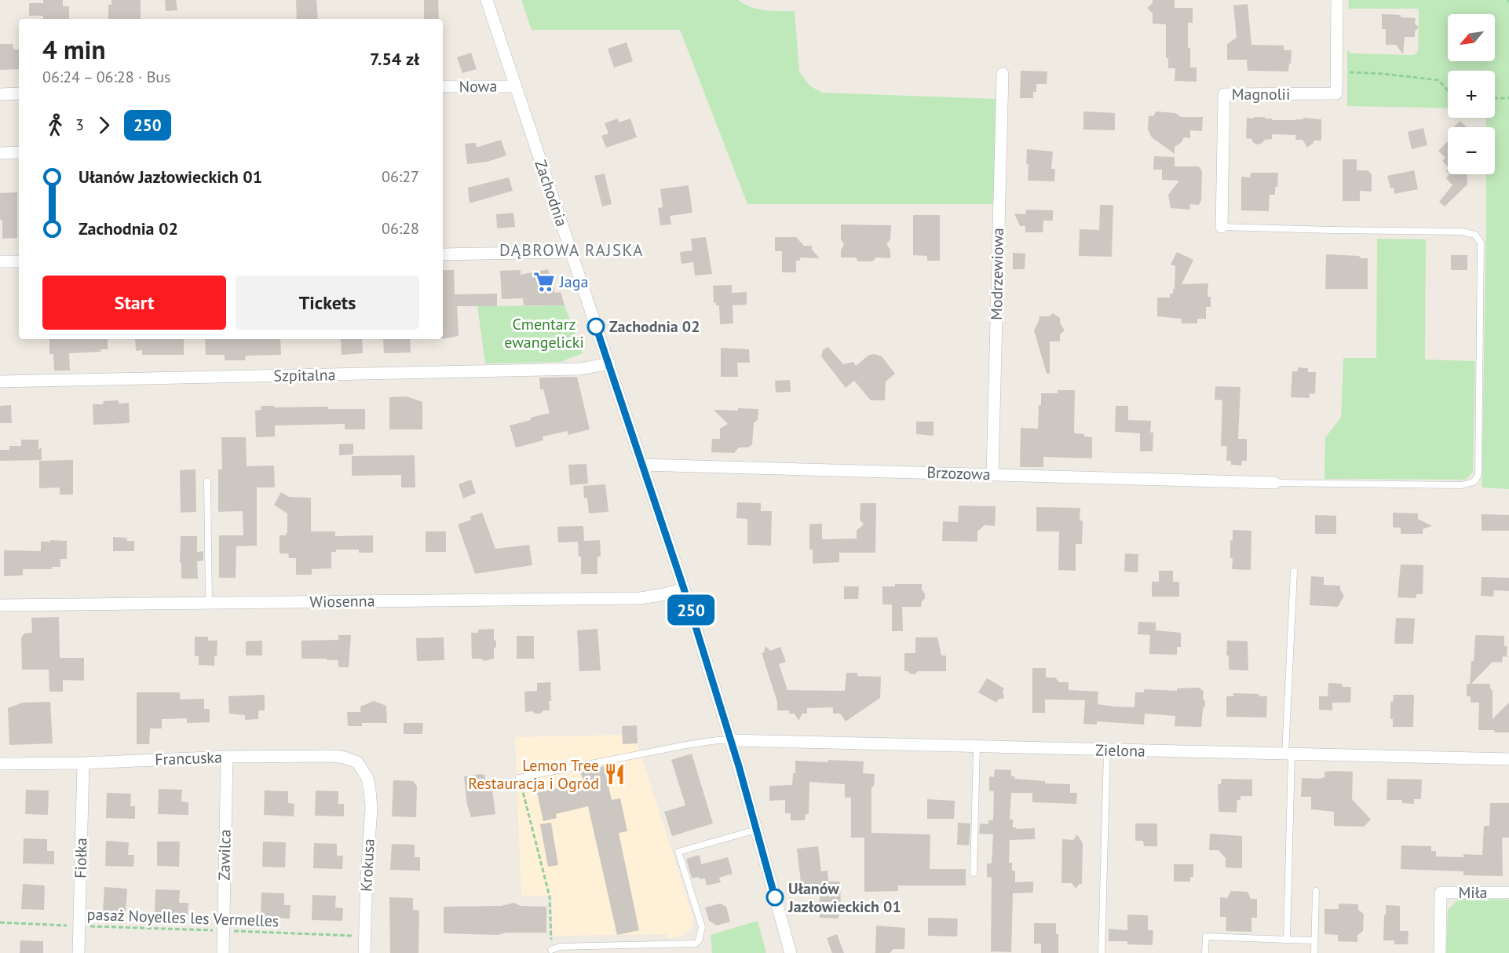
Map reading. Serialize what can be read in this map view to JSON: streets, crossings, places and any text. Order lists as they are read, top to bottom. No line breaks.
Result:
{"streets":{"street":["Nowa","Magnolii","Zachodnia","Modrzewiowa","Szpitalna","Brzozowa","Wiosenna","Zielona","Francuska","Zawilca","Fiołka","Krokusa","Miła"],"path":["pasaż Noyelles les Vermelles"]},"crossings":[["Nowa","Zachodnia"],["Zachodnia","Szpitalna"],["Zachodnia","Brzozowa"],["Zachodnia","Wiosenna"],["Zachodnia","Zielona"],["Modrzewiowa","Brzozowa"],["Francuska","Zawilca"],["Francuska","Fiołka"],["Francuska","Krokusa"],["Zawilca","pasaż Noyelles les Vermelles"],["Fiołka","pasaż Noyelles les Vermelles"],["Krokusa","pasaż Noyelles les Vermelles"]],"districts":["DĄBROWA RAJSKA"],"parks":["Cmentarz ewangelicki"],"places":{"supermarket":["Jaga"],"other":["Zachodnia 02","Ułanów Jazłowieckich 01"],"restaurant":["Lemon Tree Restauracja i Ogród"]},"lines":["bus line 250"],"north":"bottom left","page":{"on_map":"250","map_buttons":["+","−"],"heading":["4 min","06:24 – 06:28 · Bus","7.54 zł"],"legs":["3","250"],"list":[{"name":"Ułanów Jazłowieckich 01","value":"06:27"},{"name":"Zachodnia 02","value":"06:28"}],"buttons":["Start","Tickets"]}}
